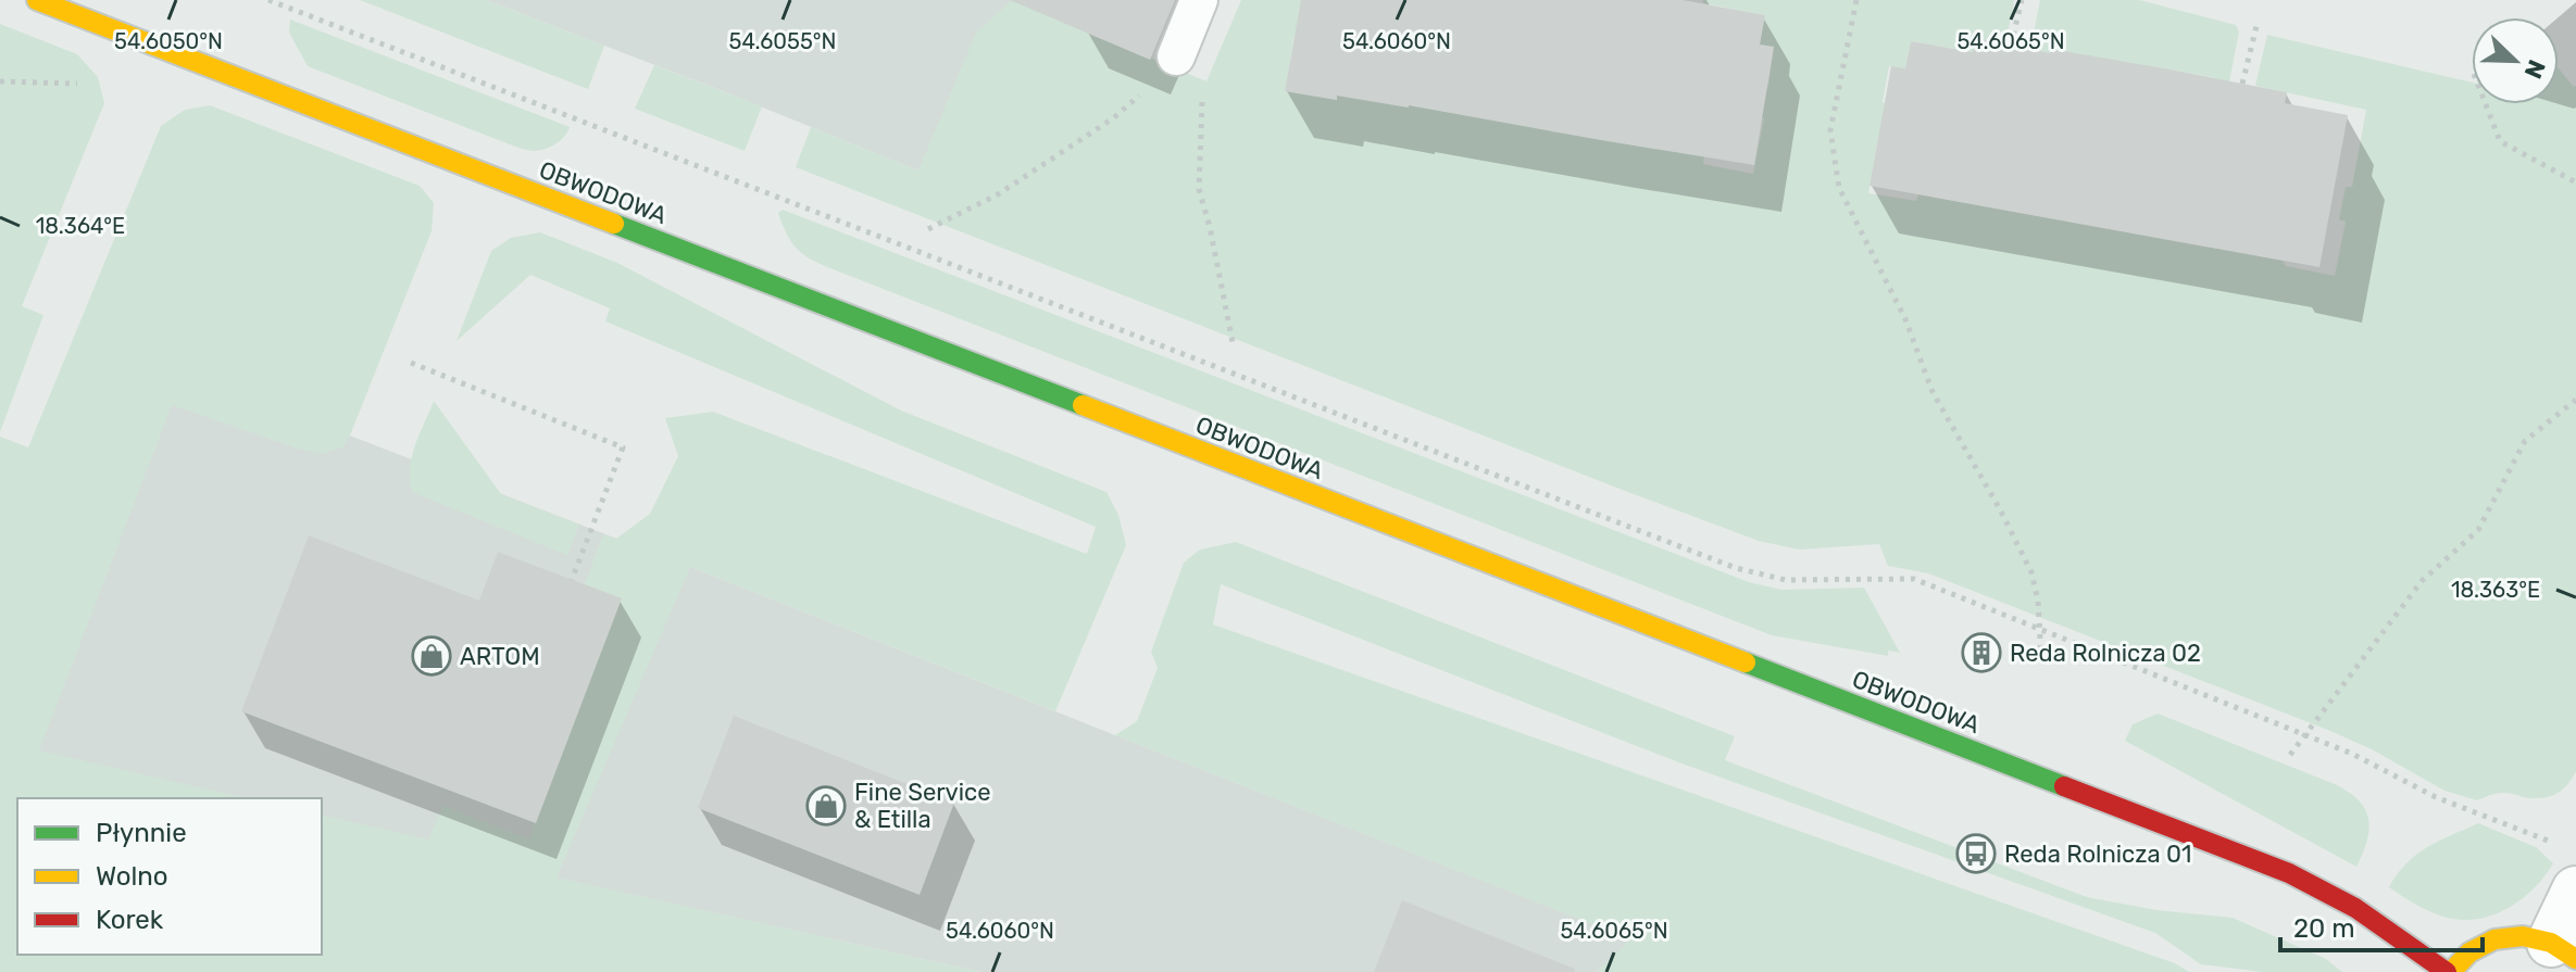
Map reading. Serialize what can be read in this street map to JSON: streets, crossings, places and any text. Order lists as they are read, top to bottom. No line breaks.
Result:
{"streets":{"main road":["OBWODOWA"]},"places":{"building":["Reda Rolnicza 02"],"shop":["ARTOM","Fine Service & Etilla"],"bus stop":["Reda Rolnicza 01"]},"legend":["Płynnie","Wolno","Korek"],"scale_bar":"20 m","north":"bottom right","coordinates":["54.6050°N","54.6055°N","54.6060°N","54.6065°N","18.364°E","18.363°E"]}
